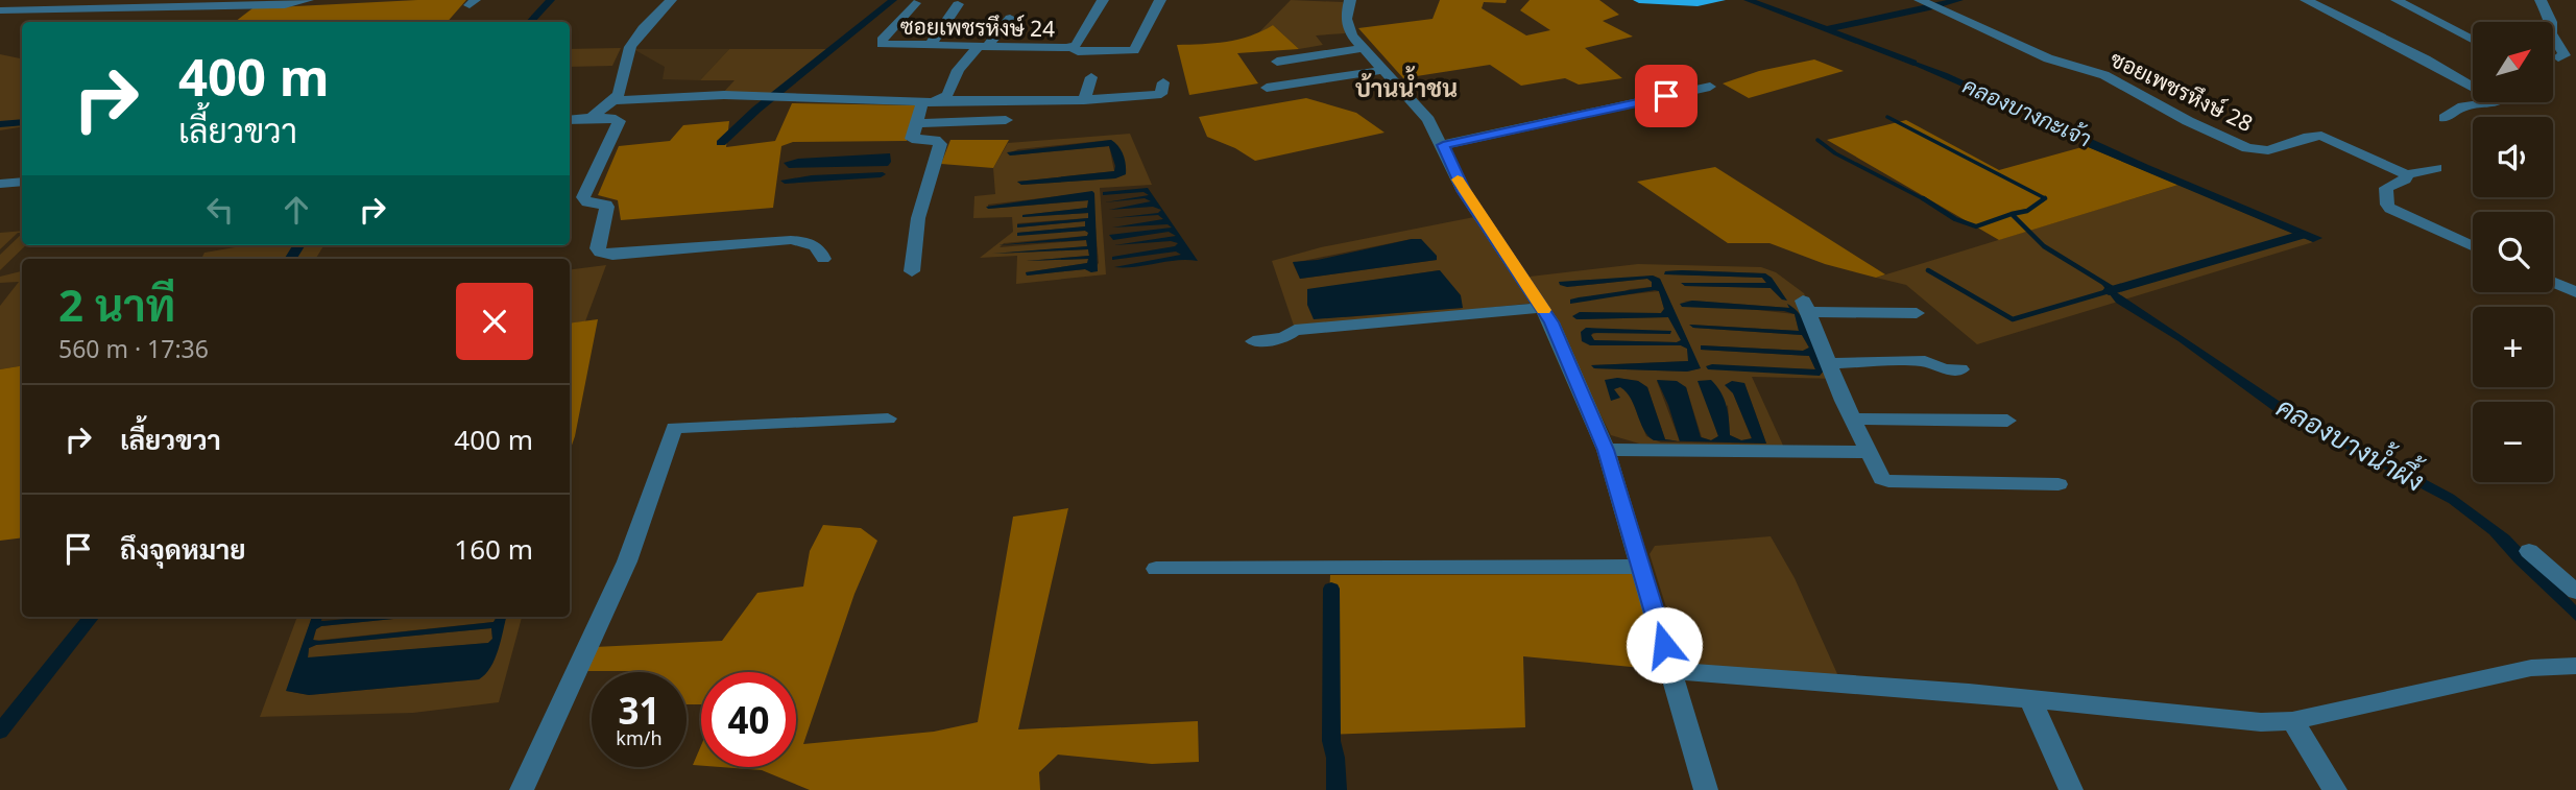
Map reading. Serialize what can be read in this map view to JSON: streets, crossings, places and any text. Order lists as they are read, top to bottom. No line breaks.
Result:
{"streets":{"street":["ซอยเพชรหึงษ์ 24","ซอยเพชรหึงษ์ 28"]},"districts":["บ้านน้ำชน"],"water":["คลองบางกะเจ้า","คลองบางน้ำผึ้ง"],"north":"top right","page":{"map_buttons":["+","−"],"turn":["400 m","เลี้ยวขวา"],"heading":["2 นาที","560 m · 17:36"],"list":[{"name":"เลี้ยวขวา","value":"400 m"},{"name":"ถึงจุดหมาย","value":"160 m"}],"speed":"31 km/h","limit":"40"}}
